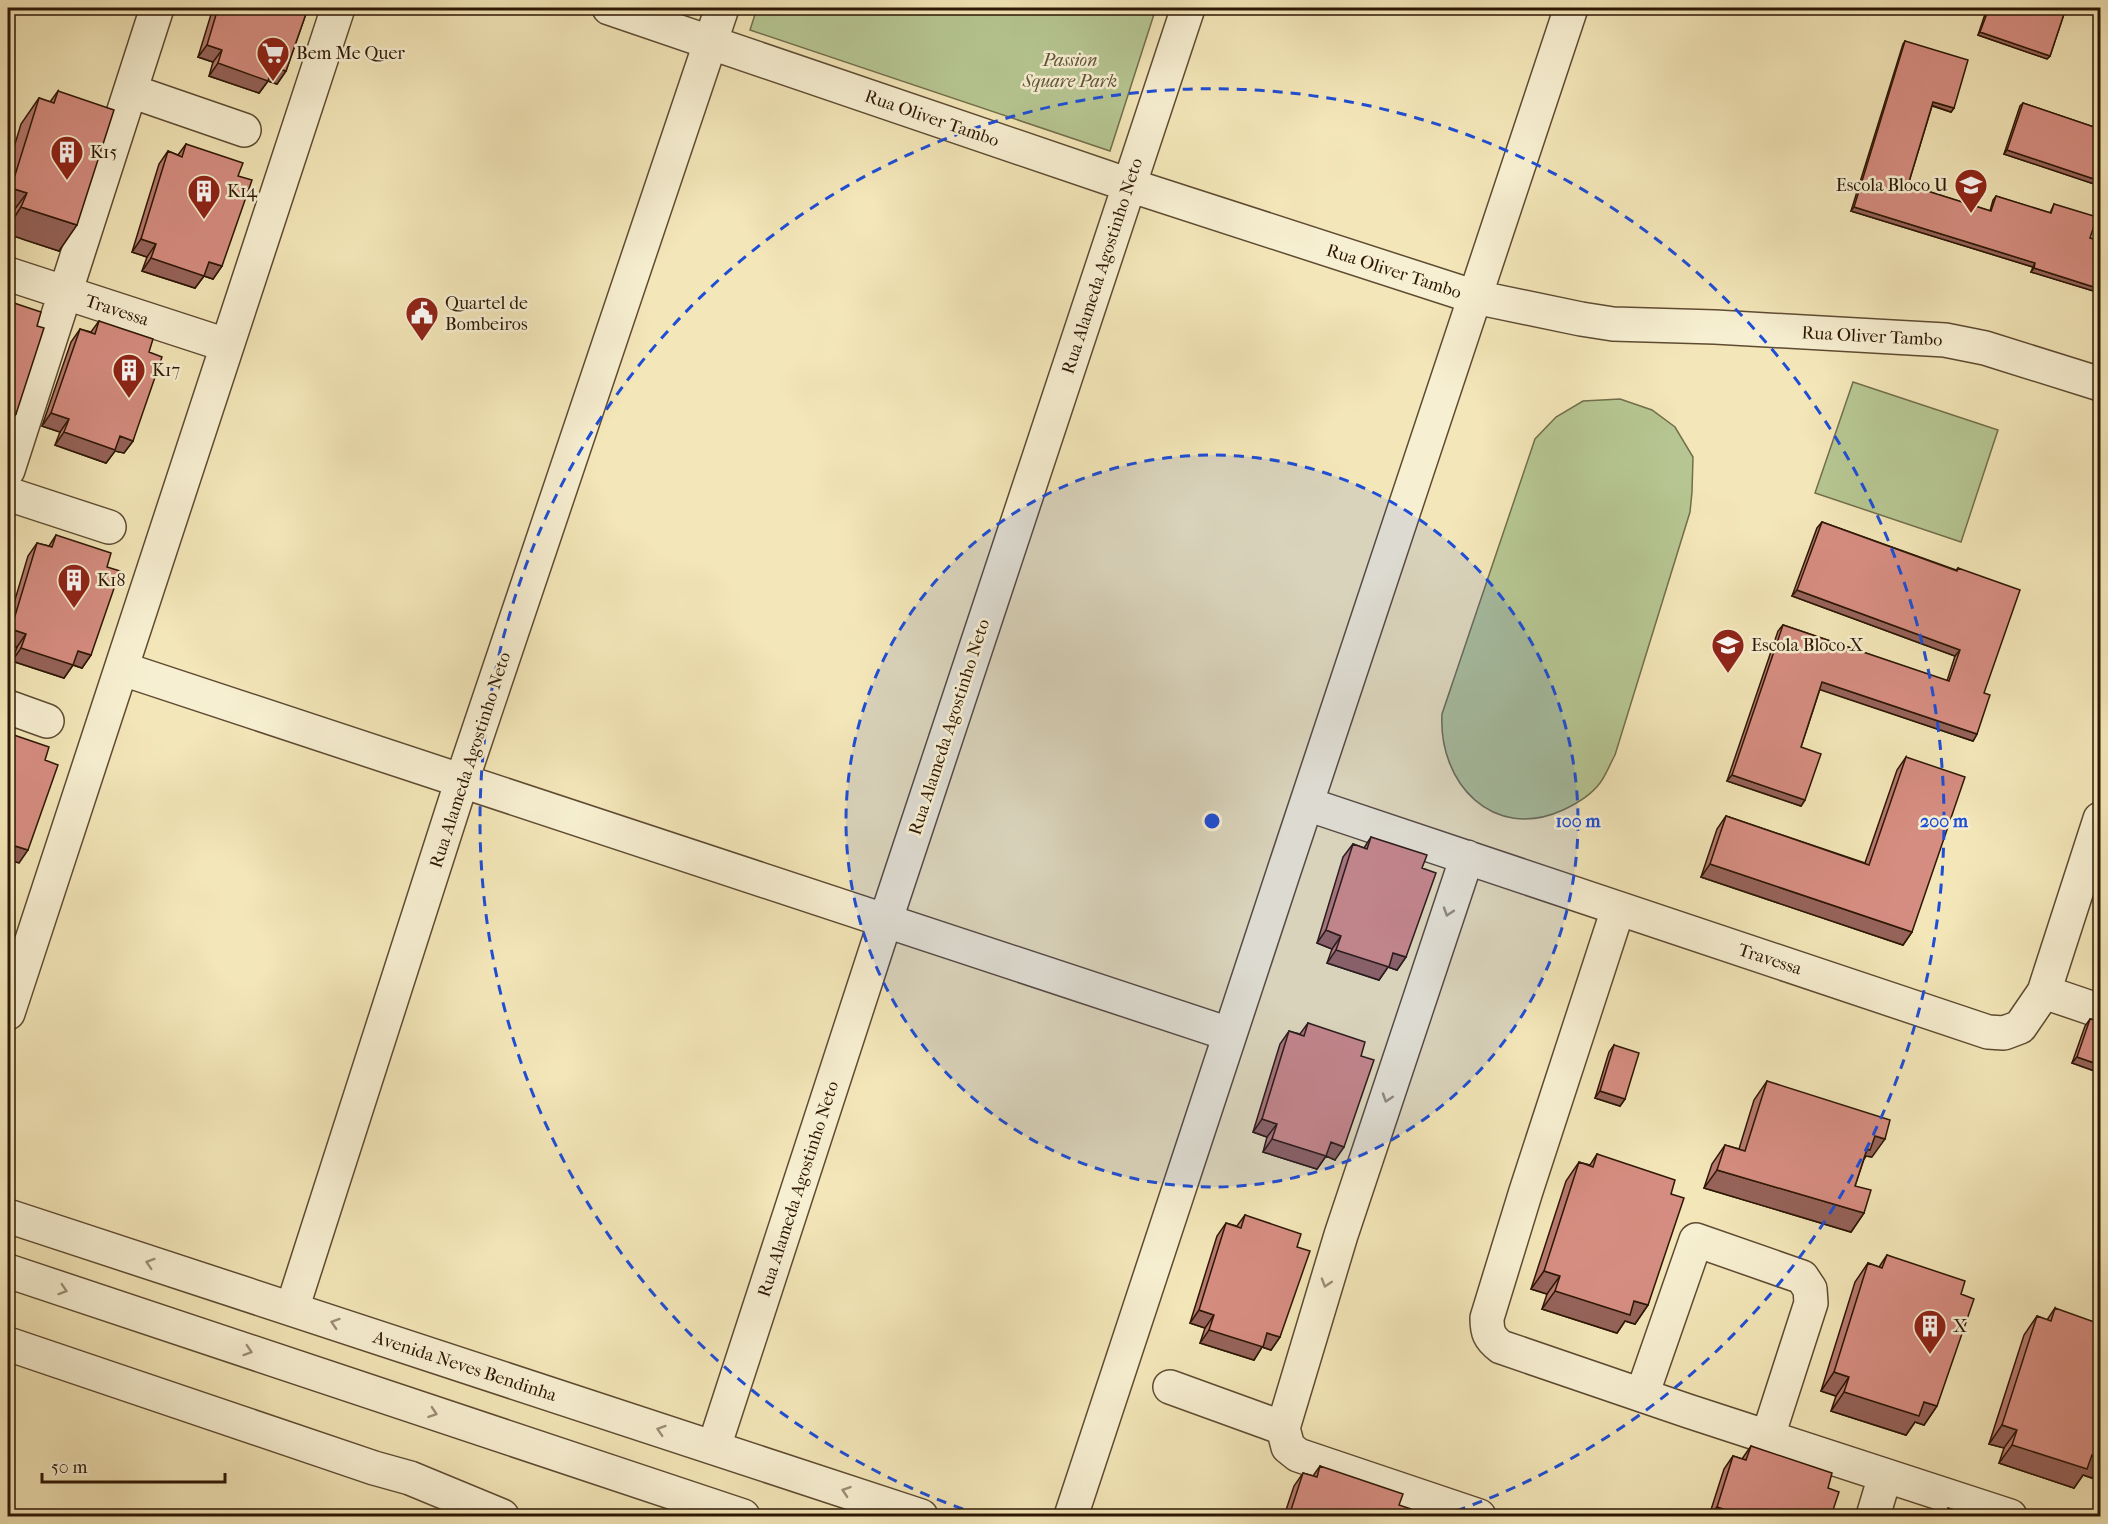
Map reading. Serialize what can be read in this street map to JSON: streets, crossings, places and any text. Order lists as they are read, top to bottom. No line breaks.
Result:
{"streets":{"street":["Rua Oliver Tambo","Rua Alameda Agostinho Neto","Travessa","Avenida Neves Bendinha"]},"crossings":[["Rua Oliver Tambo","Rua Alameda Agostinho Neto"],["Rua Alameda Agostinho Neto","Avenida Neves Bendinha"]],"parks":["Passion Square Park"],"places":{"supermarket":["Bem Me Quer"],"building":["K15","K14","K17","K18","X"],"school or university":["Escola Bloco U","Escola Bloco X"],"public building":["Quartel de Bombeiros"]},"scale_bar":"50 m","rings":["100 m","200 m"]}
